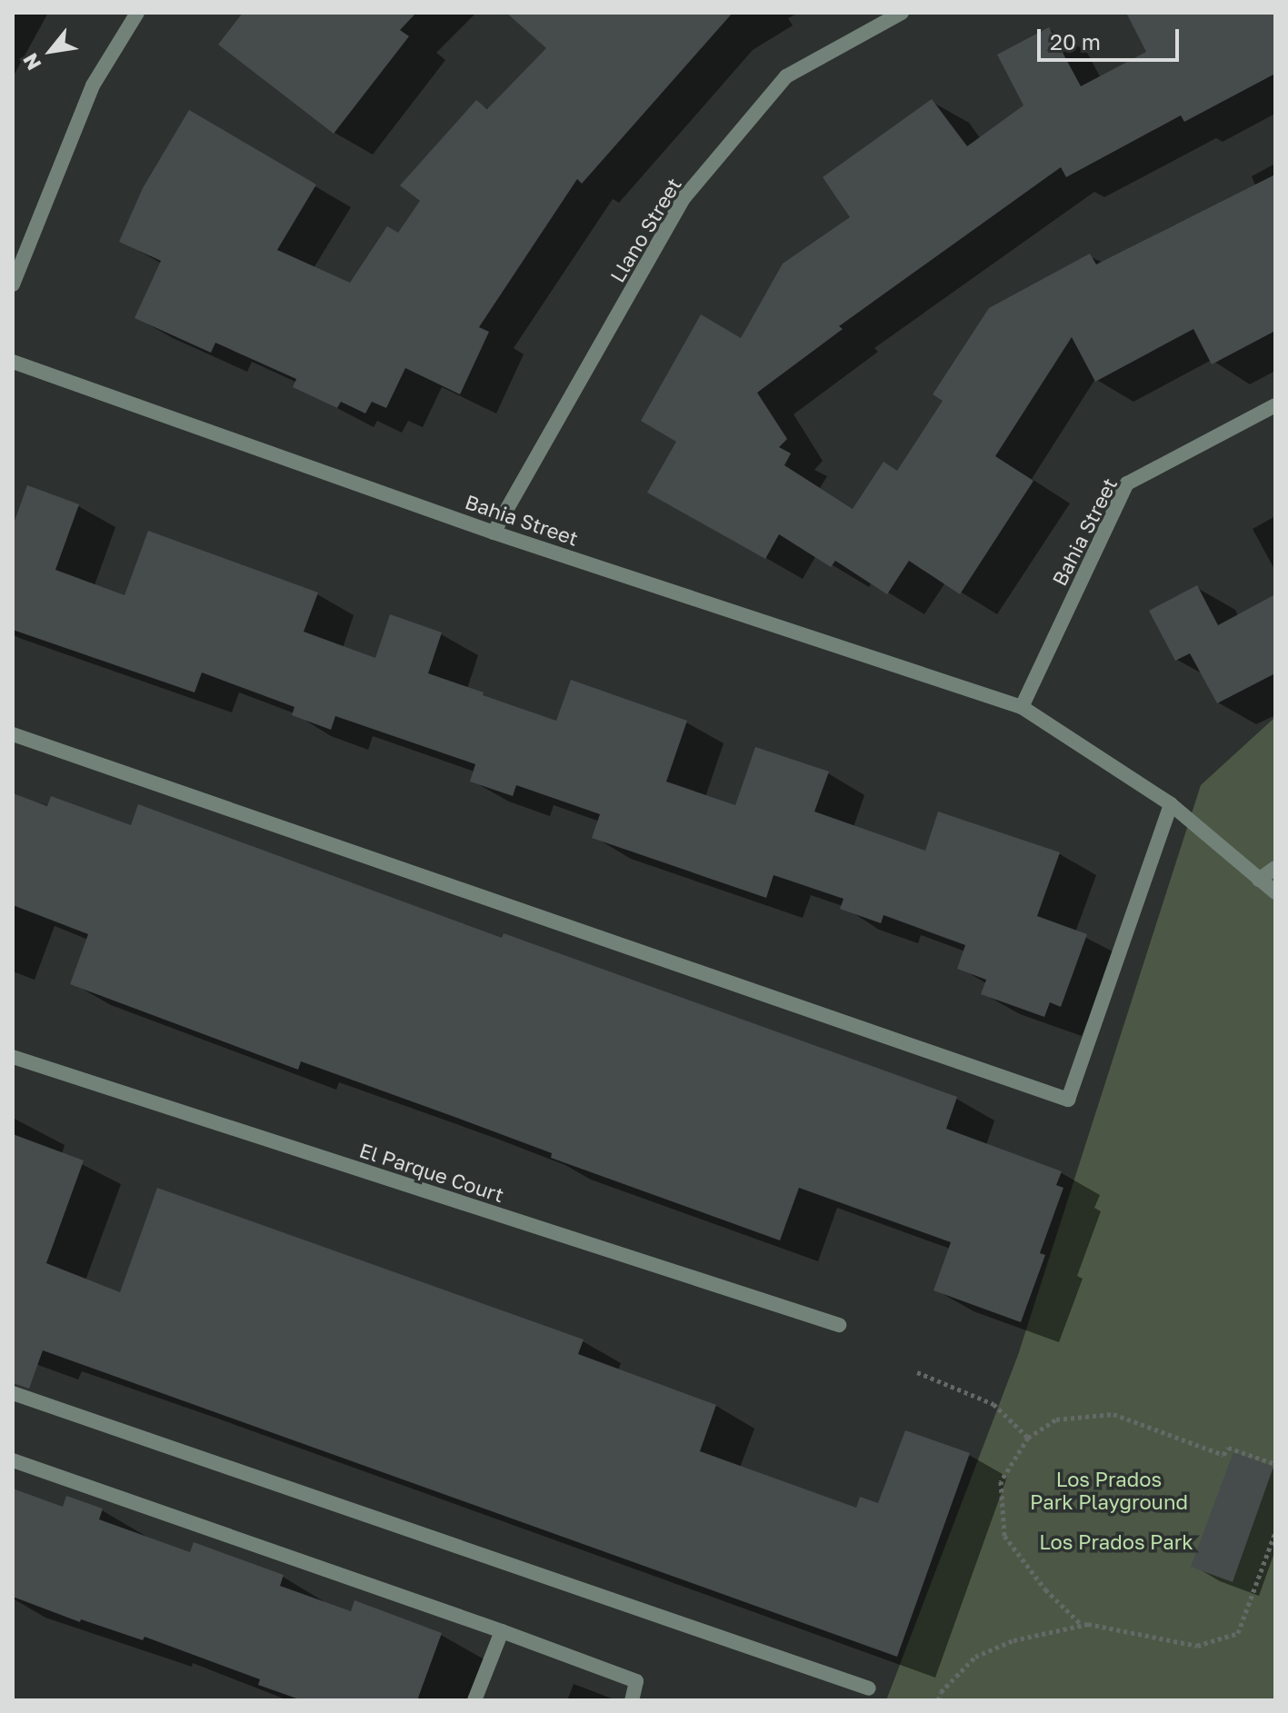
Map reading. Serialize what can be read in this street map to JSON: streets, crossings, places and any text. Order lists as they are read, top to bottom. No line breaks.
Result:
{"streets":{"street":["Llano Street","Bahia Street","El Parque Court"]},"crossings":[["Llano Street","Bahia Street"]],"parks":["Los Prados Park Playground","Los Prados Park"],"scale_bar":"20 m","north":"bottom left"}
